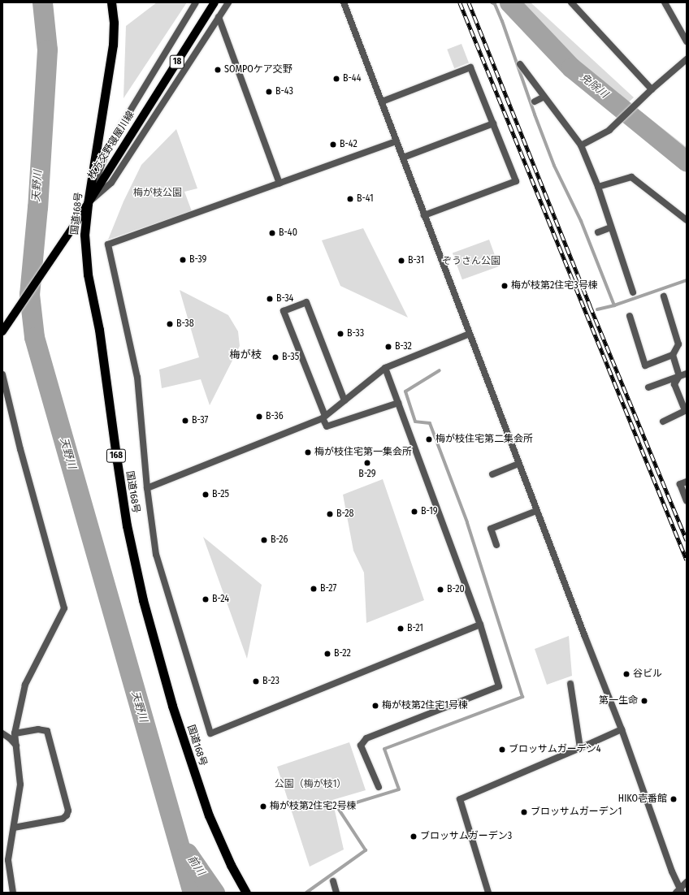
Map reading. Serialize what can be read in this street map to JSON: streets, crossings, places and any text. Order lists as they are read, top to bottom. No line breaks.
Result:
{"streets":{"highway":["国道168号","168"],"main road":["18","枚方交野寝屋川線"]},"crossings":[["枚方交野寝屋川線","国道168号"]],"districts":["梅が枝"],"water":["免除川","天野川","前川"],"parks":["梅が枝公園","ぞうさん公園","公園（梅が枝1）"],"places":["SOMPOケア交野","B-44","B-43","B-42","B-41","B-40","B-39","B-31","梅が枝第2住宅3号棟","B-34","B-38","B-33","B-32","B-35","B-36","B-37","梅が枝住宅第二集会所","梅が枝住宅第一集会所","B-29","B-25","B-19","B-28","B-26","B-27","B-20","B-24","B-21","B-22","谷ビル","B-23","第一生命","梅が枝第2住宅1号棟","ブロッサムガーデン4","HIKO壱番館","梅が枝第2住宅2号棟","ブロッサムガーデン1","ブロッサムガーデン3"]}
